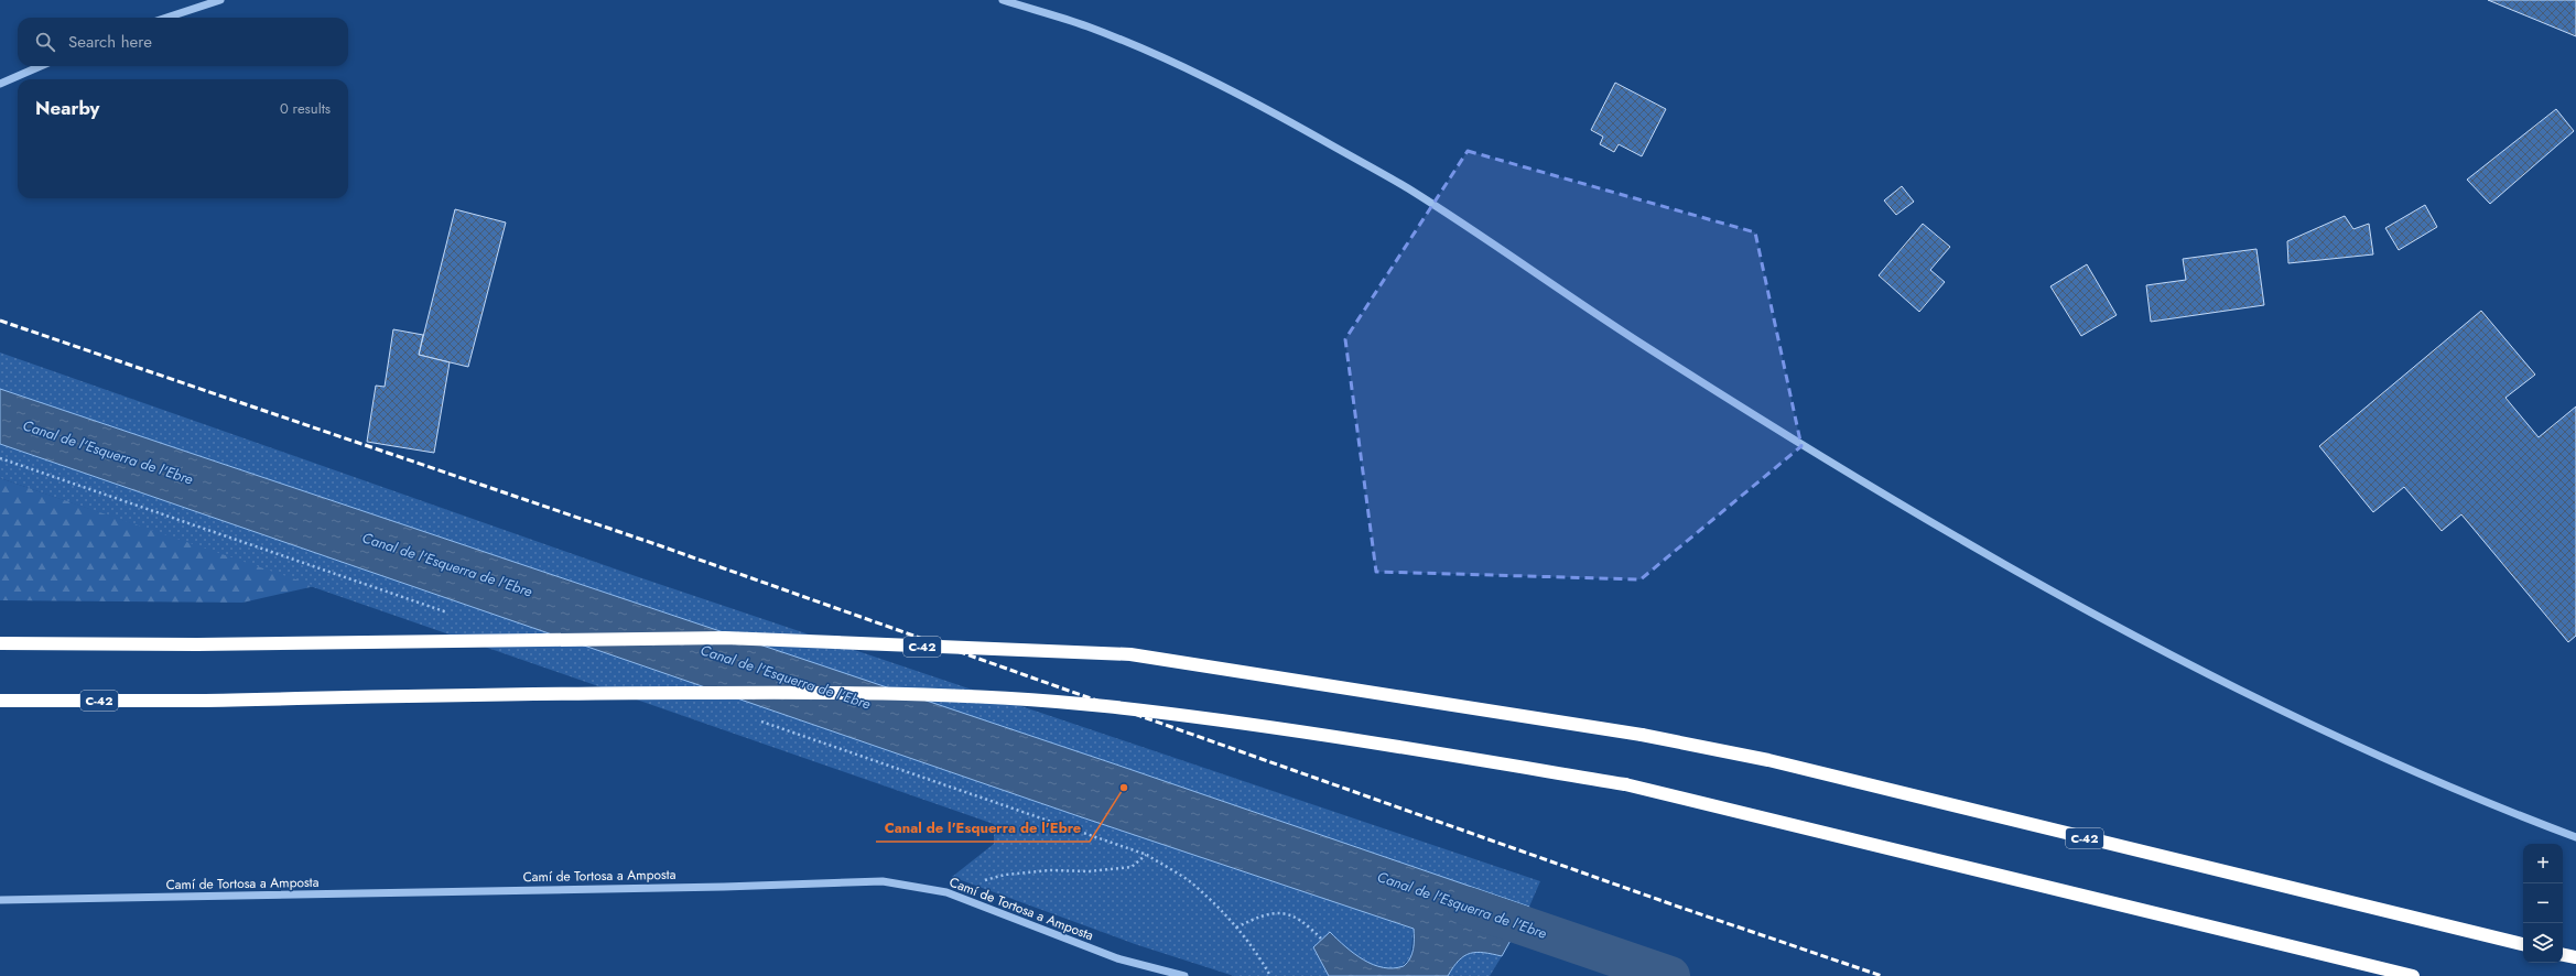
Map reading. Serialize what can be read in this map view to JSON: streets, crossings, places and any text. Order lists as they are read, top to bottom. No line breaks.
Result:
{"streets":{"highway":["C-42"],"street":["Camí de Tortosa a Amposta"]},"water":["Canal de l'Esquerra de l'Ebre"],"places":["Canal de l'Esquerra de l'Ebre"],"page":{"search":"Search here","heading":["Nearby","0 results"],"map_buttons":["+","−"]}}
